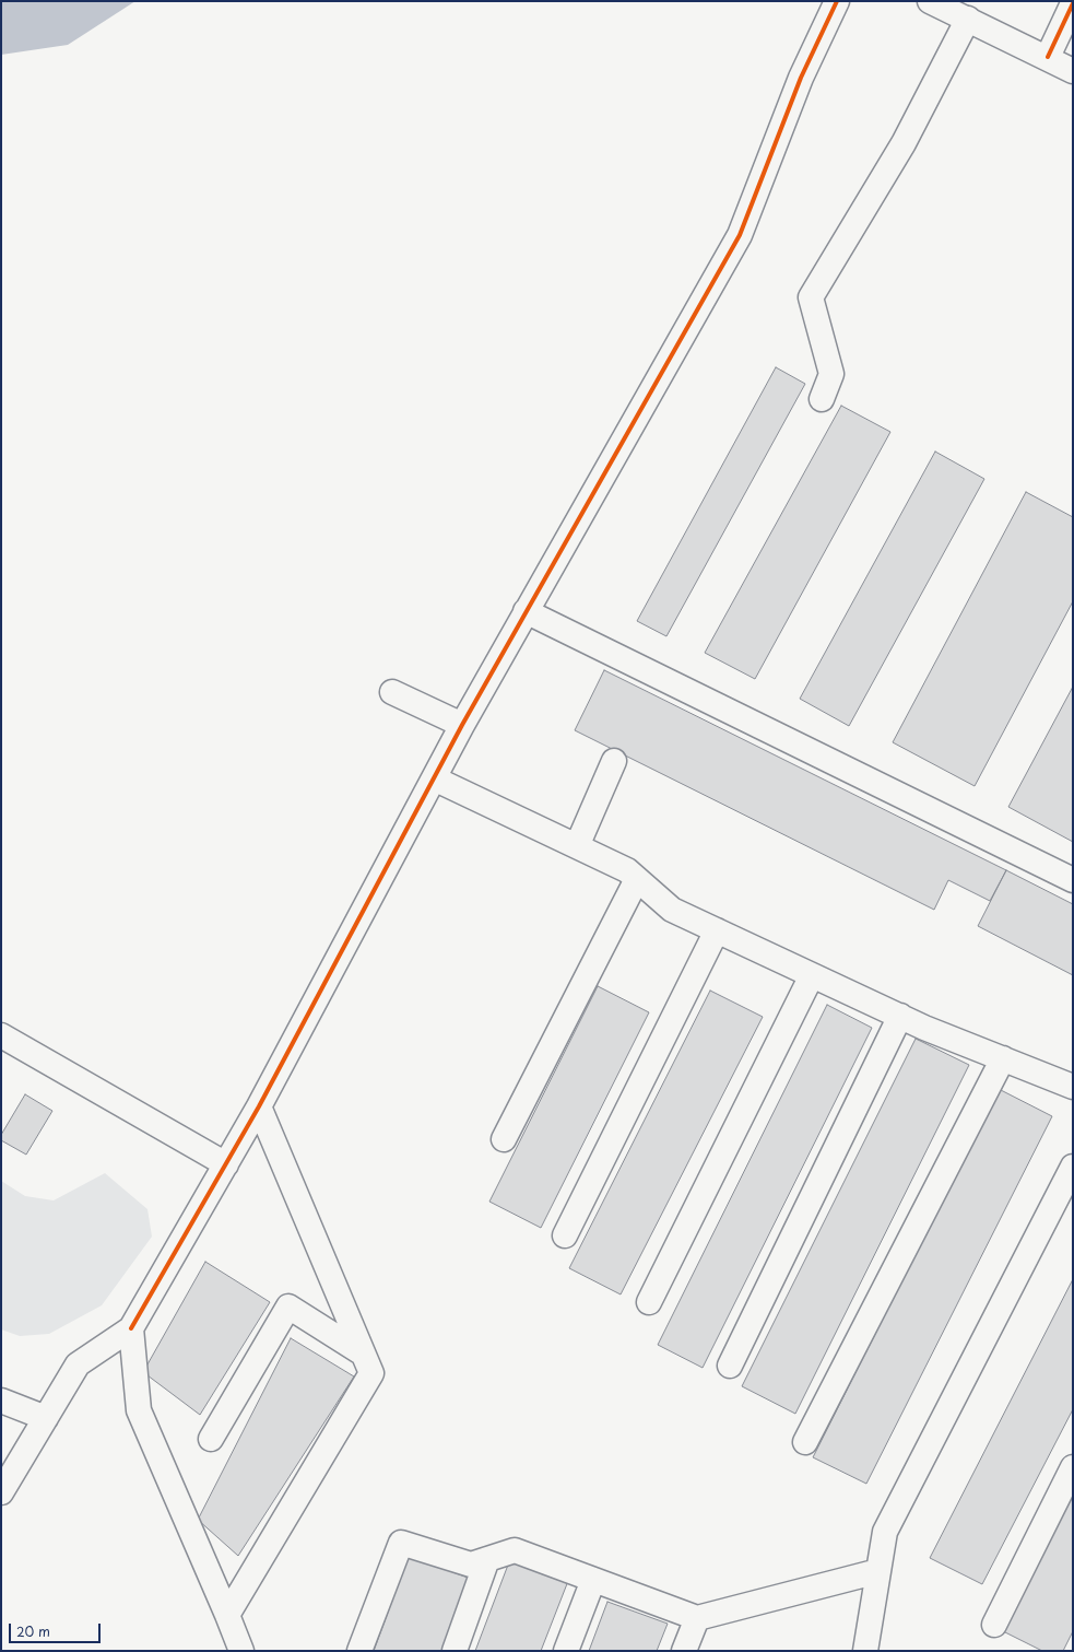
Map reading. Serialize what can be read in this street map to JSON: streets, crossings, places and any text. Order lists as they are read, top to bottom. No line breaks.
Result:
{"scale_bar":"20 m"}
